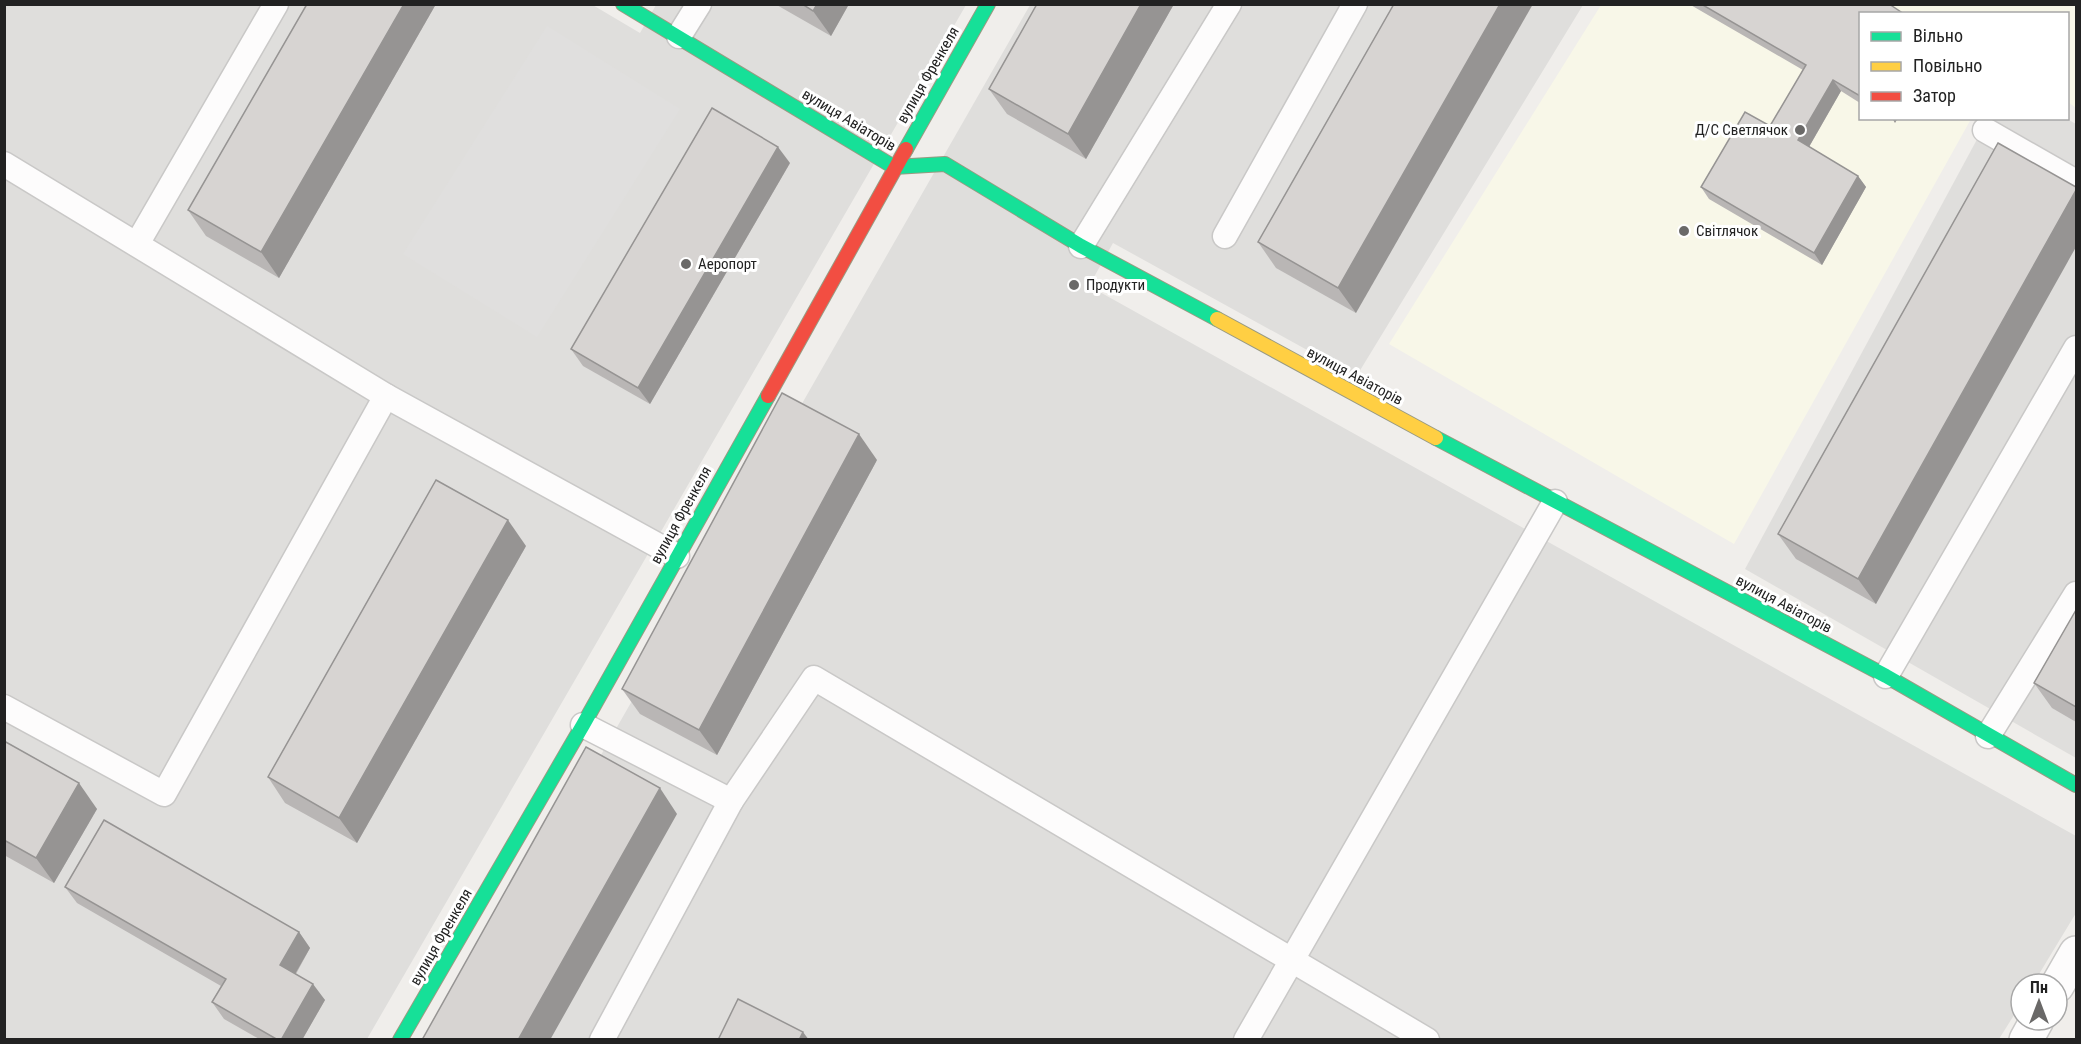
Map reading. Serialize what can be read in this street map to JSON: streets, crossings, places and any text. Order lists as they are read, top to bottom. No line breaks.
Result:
{"streets":{"street":["вулиця Френкеля","вулиця Авіаторів"]},"crossings":[["вулиця Френкеля","вулиця Авіаторів"]],"places":["Д/С Светлячок","Світлячок","Аеропорт","Продукти"],"legend":["Вільно","Повільно","Затор"],"north":"top"}
